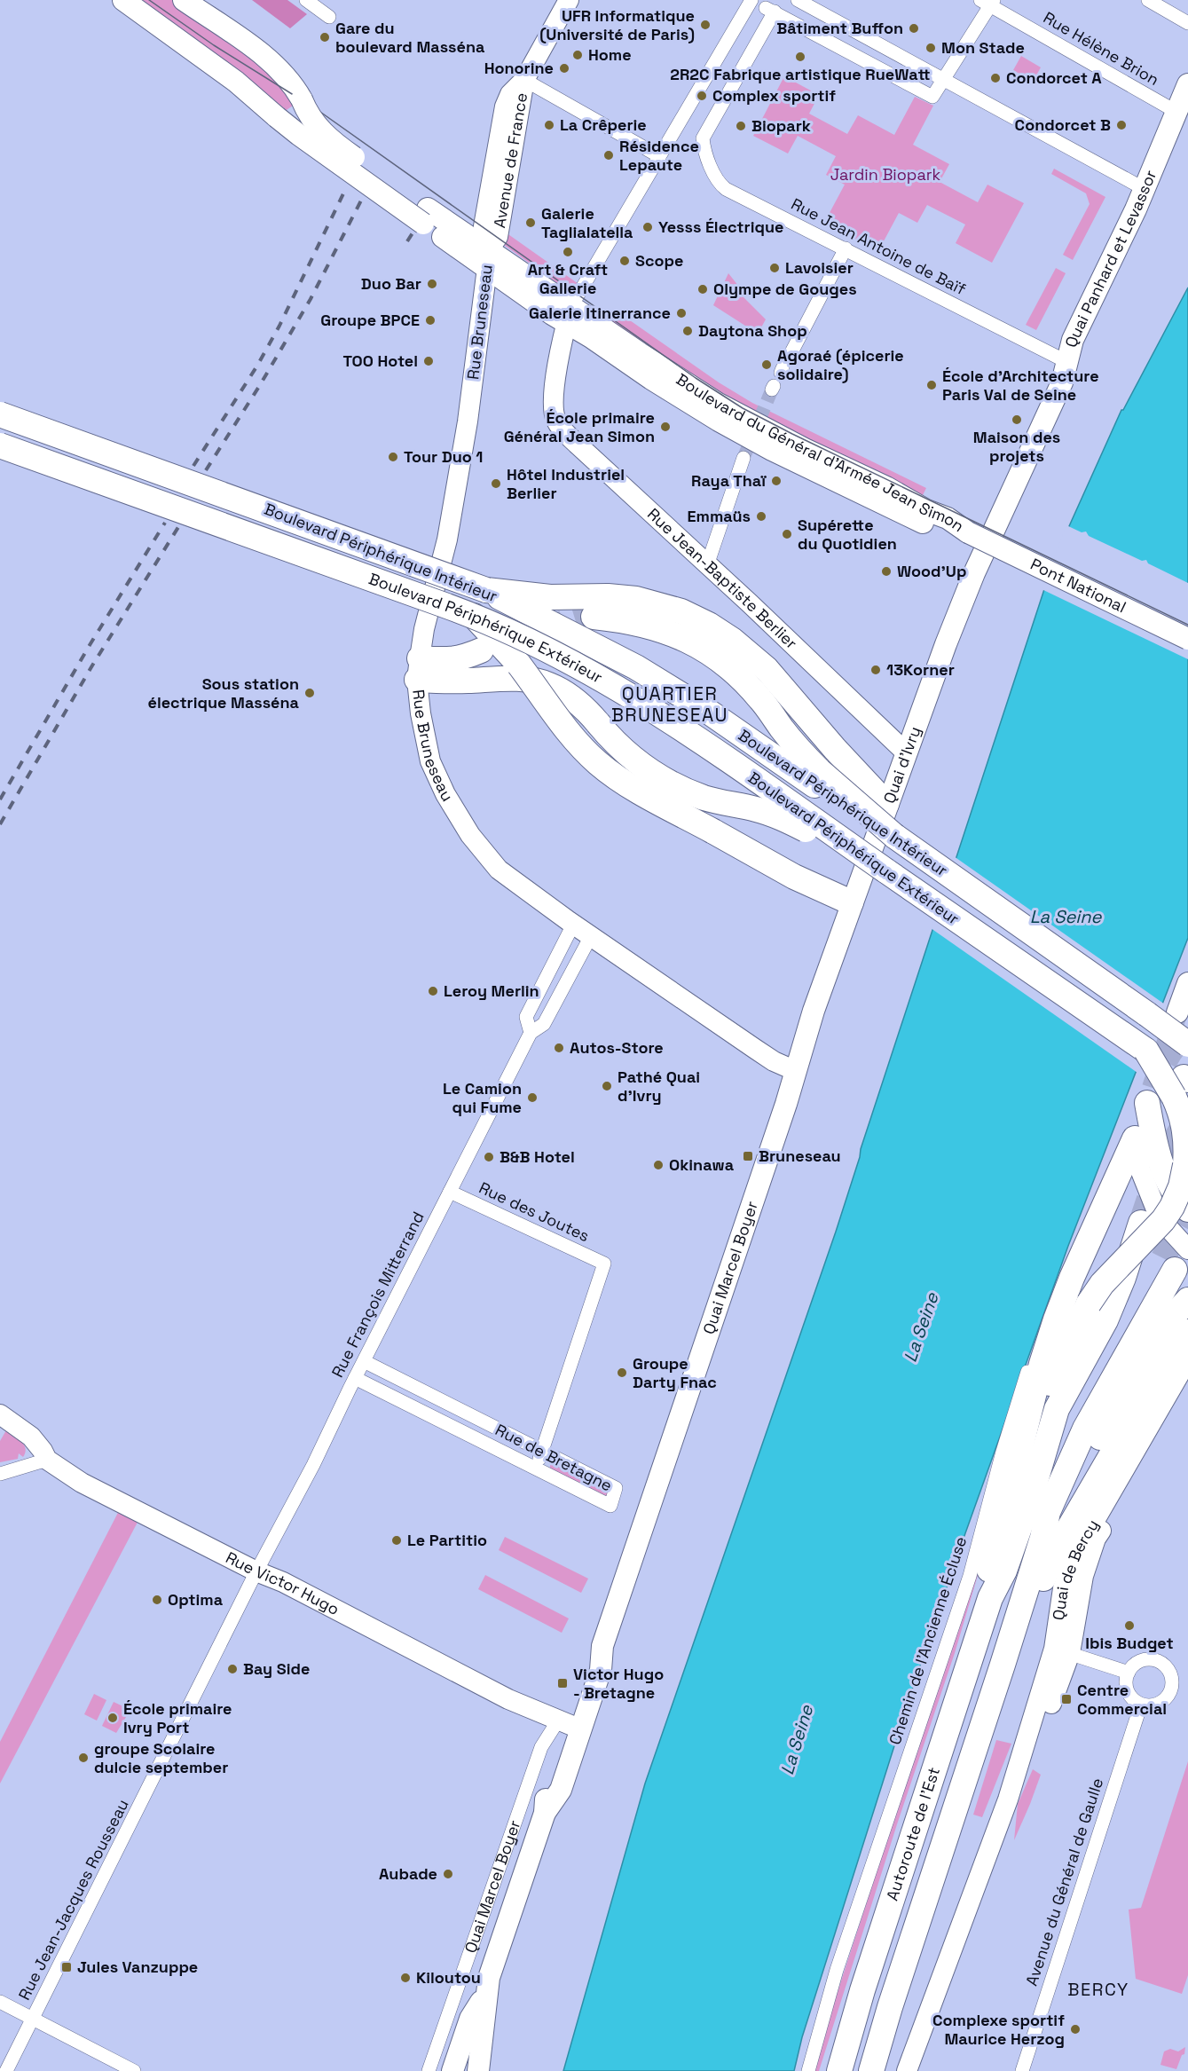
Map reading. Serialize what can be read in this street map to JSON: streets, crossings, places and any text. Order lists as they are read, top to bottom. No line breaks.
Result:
{"streets":{"highway":["Boulevard Périphérique Intérieur","Boulevard Périphérique Extérieur","Autoroute de l’Est"],"main road":["Avenue de France","Quai Panhard et Levassor","Rue Bruneseau","Boulevard du Général d'Armée Jean Simon","Rue Jean-Baptiste Berlier","Pont National","Quai d'Ivry","Quai Marcel Boyer","Quai de Bercy","Rue Victor Hugo"],"street":["Rue Hélène Brion","Rue Jean Antoine de Baïf","Rue des Joutes","Rue François Mitterrand","Rue de Bretagne","Chemin de l'Ancienne Écluse","Avenue du Général de Gaulle","Rue Jean-Jacques Rousseau"]},"crossings":[["Rue Hélène Brion","Quai Panhard et Levassor"],["Avenue de France","Rue Bruneseau"],["Avenue de France","Boulevard du Général d'Armée Jean Simon"],["Rue Jean Antoine de Baïf","Quai Panhard et Levassor"],["Quai Panhard et Levassor","Quai d'Ivry"],["Rue Bruneseau","Boulevard du Général d'Armée Jean Simon"],["Rue Bruneseau","Quai d'Ivry"],["Rue Bruneseau","Quai Marcel Boyer"],["Rue Bruneseau","Rue François Mitterrand"],["Boulevard du Général d'Armée Jean Simon","Rue Jean-Baptiste Berlier"],["Boulevard du Général d'Armée Jean Simon","Pont National"],["Rue Jean-Baptiste Berlier","Quai d'Ivry"],["Quai d'Ivry","Quai Marcel Boyer"],["Rue des Joutes","Rue François Mitterrand"],["Rue des Joutes","Rue de Bretagne"],["Quai Marcel Boyer","Rue Victor Hugo"],["Rue François Mitterrand","Rue de Bretagne"],["Rue François Mitterrand","Rue Victor Hugo"],["Rue François Mitterrand","Rue Jean-Jacques Rousseau"],["Rue Victor Hugo","Rue Jean-Jacques Rousseau"]],"districts":["QUARTIER BRUNESEAU","BERCY"],"water":["La Seine"],"parks":["Jardin Biopark"],"places":{"other":["UFR Informatique (Université de Paris)","Bâtiment Buffon","Gare du boulevard Masséna","Mon Stade","Home","2R2C Fabrique artistique RueWatt","Honorine","Condorcet A","Complex sportif","La Crêperie","Condorcet B","Biopark","Résidence Lepaute","Galerie Taglialatella","Yesss Électrique","Art & Craft Gallerie","Scope","Lavoisier","Duo Bar","Olympe de Gouges","Galerie Itinerrance","Groupe BPCE","Daytona Shop","TOO Hotel","Agoraé (épicerie solidaire)","École d'Architecture Paris Val de Seine","Maison des projets","École primaire Général Jean Simon","Tour Duo 1","Raya Thaï","Hôtel Industriel Berlier","Emmaüs","Supérette du Quotidien","Wood'Up","13Korner","Sous station électrique Masséna","Leroy Merlin","Autos-Store","Pathé Quai d'Ivry","Le Camion qui Fume","B&B Hotel","Okinawa","Groupe Darty Fnac","Le Partitio","Optima","Ibis Budget","Bay Side","École primaire Ivry Port","groupe Scolaire dulcie september","Aubade","Kiloutou","Complexe sportif Maurice Herzog"],"transit":["Bruneseau","Victor Hugo - Bretagne","Centre Commercial","Jules Vanzuppe"]}}
